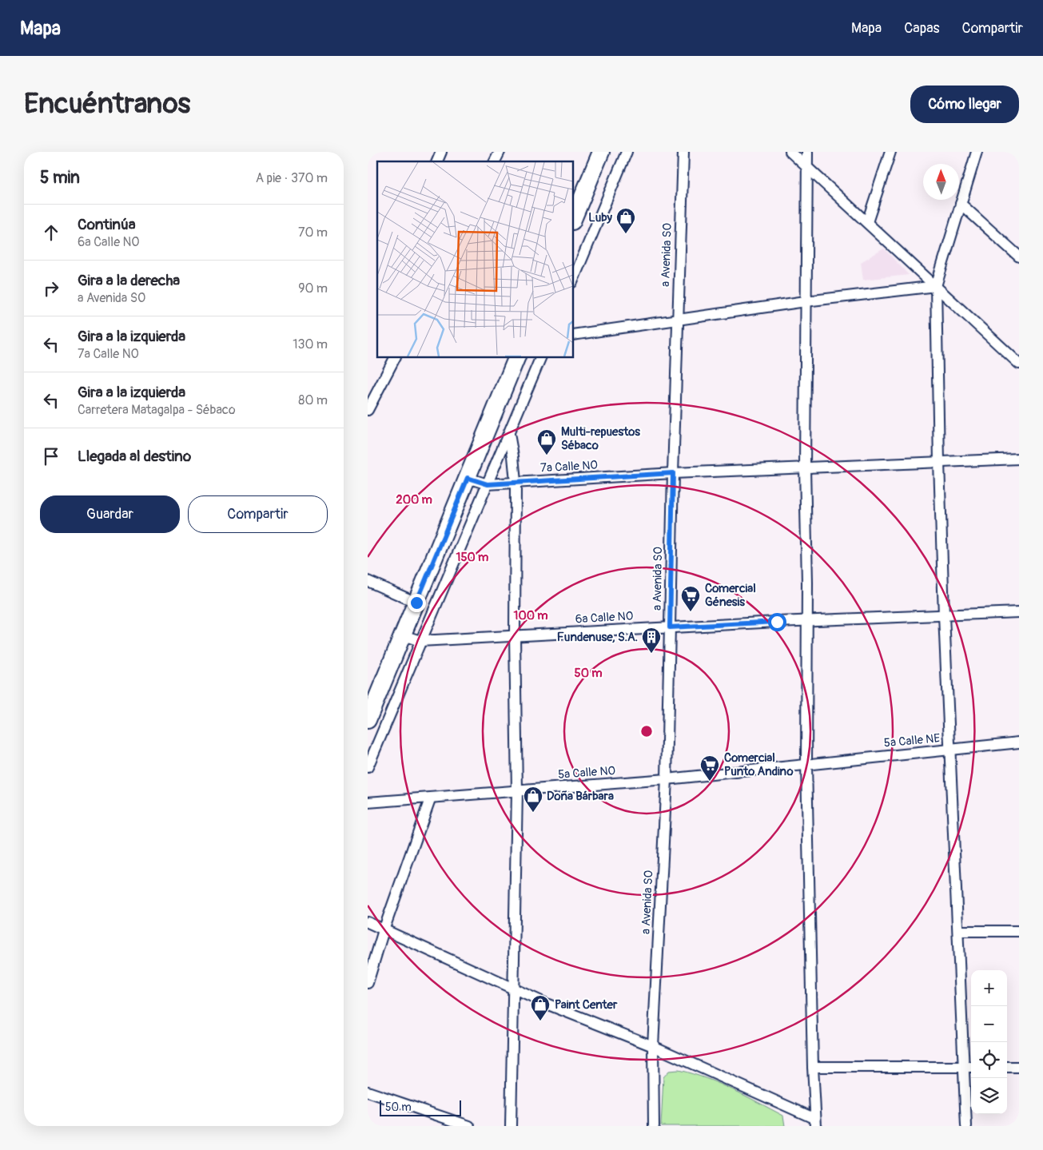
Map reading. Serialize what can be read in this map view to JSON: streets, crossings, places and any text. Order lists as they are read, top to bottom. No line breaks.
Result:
{"streets":{"street":["a Avenida SO","7a Calle NO","6a Calle NO","5a Calle NE","5a Calle NO"]},"crossings":[["a Avenida SO","7a Calle NO"],["a Avenida SO","6a Calle NO"],["a Avenida SO","5a Calle NO"],["5a Calle NE","5a Calle NO"]],"places":{"shop":["Luby","Multi-repuestos Sébaco","Doña Bárbara","Paint Center"],"supermarket":["Comercial Génesis","Comercial Punto Andino"],"building":["Fundenuse, S.A."]},"scale_bar":"50 m","north":"top","page":{"header":"Mapa","nav":["Mapa","Capas","Compartir"],"buttons":["Cómo llegar",["Guardar","Compartir"]],"title":"Encuéntranos","heading":["5 min","A pie · 370 m"],"list":[["Continúa","6a Calle NO","70 m"],["Gira a la derecha","a Avenida SO","90 m"],["Gira a la izquierda","7a Calle NO","130 m"],["Gira a la izquierda","Carretera Matagalpa - Sébaco","80 m"],"Llegada al destino"],"map_buttons":["+","−"],"scale":"50 m"},"rings":["200 m","150 m","100 m","50 m"]}
